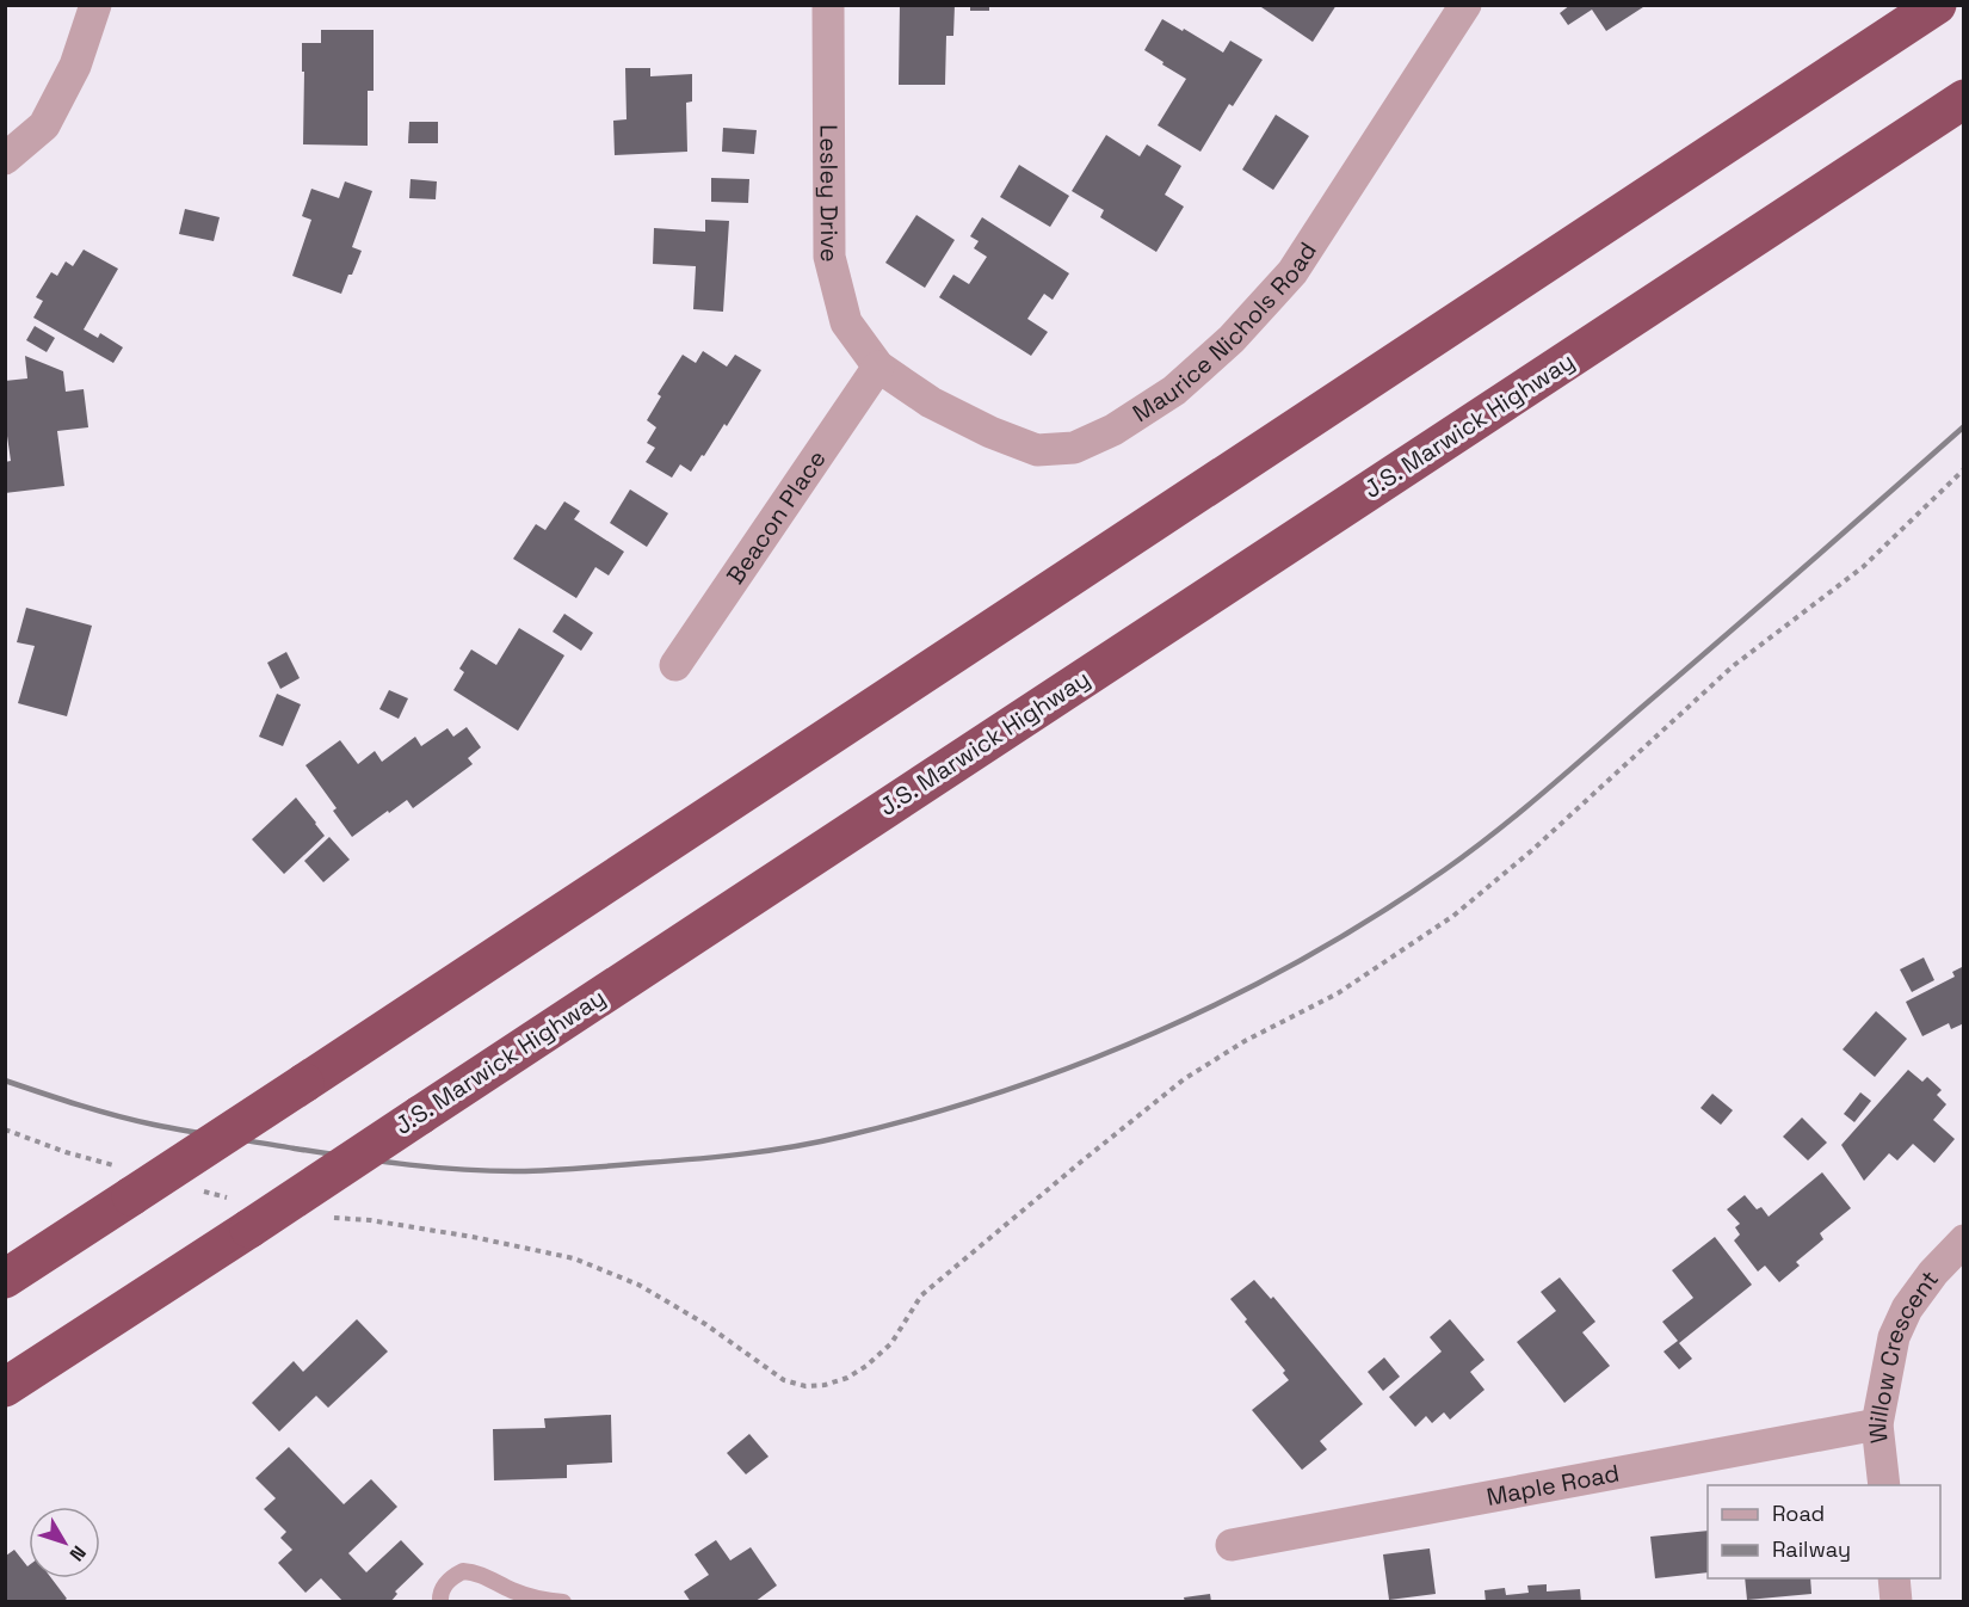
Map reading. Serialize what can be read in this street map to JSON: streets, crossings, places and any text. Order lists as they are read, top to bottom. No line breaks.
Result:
{"streets":{"highway":["J.S. Marwick Highway"],"street":["Lesley Drive","Maurice Nichols Road","Beacon Place","Willow Crescent","Maple Road"]},"crossings":[["Lesley Drive","Maurice Nichols Road"],["Lesley Drive","Beacon Place"],["Maurice Nichols Road","Beacon Place"],["Willow Crescent","Maple Road"]],"legend":["Road","Railway"],"north":"bottom right"}
